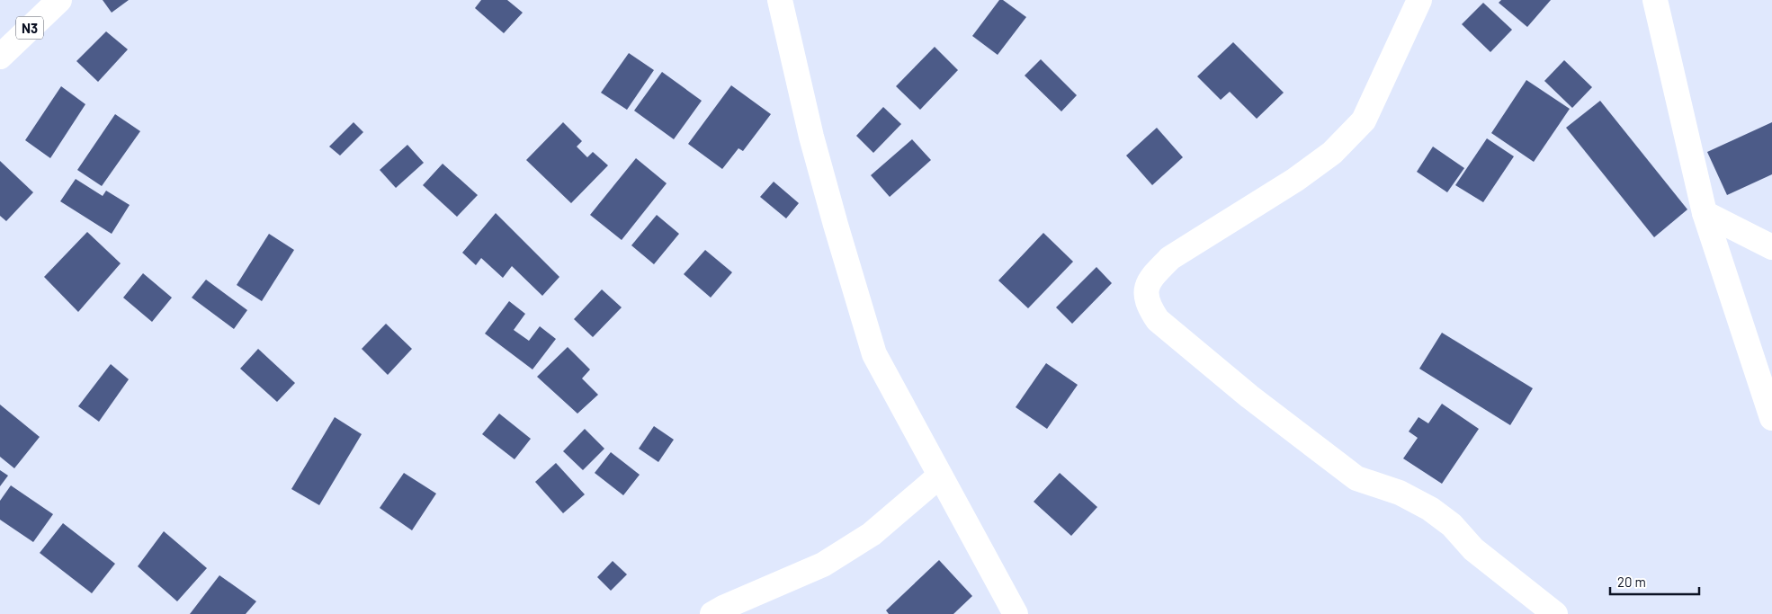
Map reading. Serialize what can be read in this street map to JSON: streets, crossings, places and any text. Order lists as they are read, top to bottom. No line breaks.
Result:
{"streets":{"street":["N3"]},"scale_bar":"20 m"}
